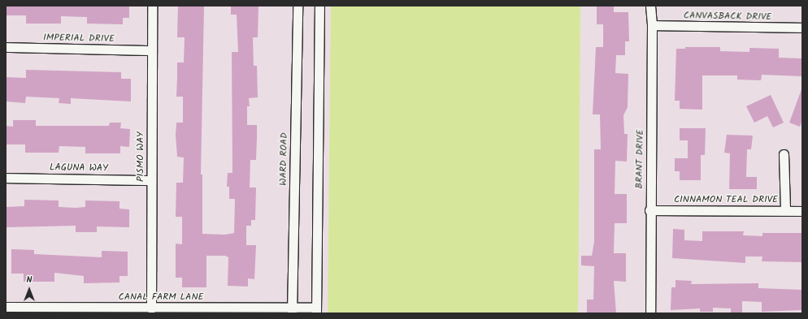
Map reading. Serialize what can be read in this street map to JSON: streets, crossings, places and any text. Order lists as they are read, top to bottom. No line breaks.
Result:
{"streets":{"street":["CANVASBACK DRIVE","IMPERIAL DRIVE","PISMO WAY","WARD ROAD","BRANT DRIVE","LAGUNA WAY","CINNAMON TEAL DRIVE","CANAL FARM LANE"]},"crossings":[["CANVASBACK DRIVE","BRANT DRIVE"],["IMPERIAL DRIVE","PISMO WAY"],["PISMO WAY","LAGUNA WAY"],["PISMO WAY","CANAL FARM LANE"],["WARD ROAD","CANAL FARM LANE"],["BRANT DRIVE","CINNAMON TEAL DRIVE"]],"north":"top"}
